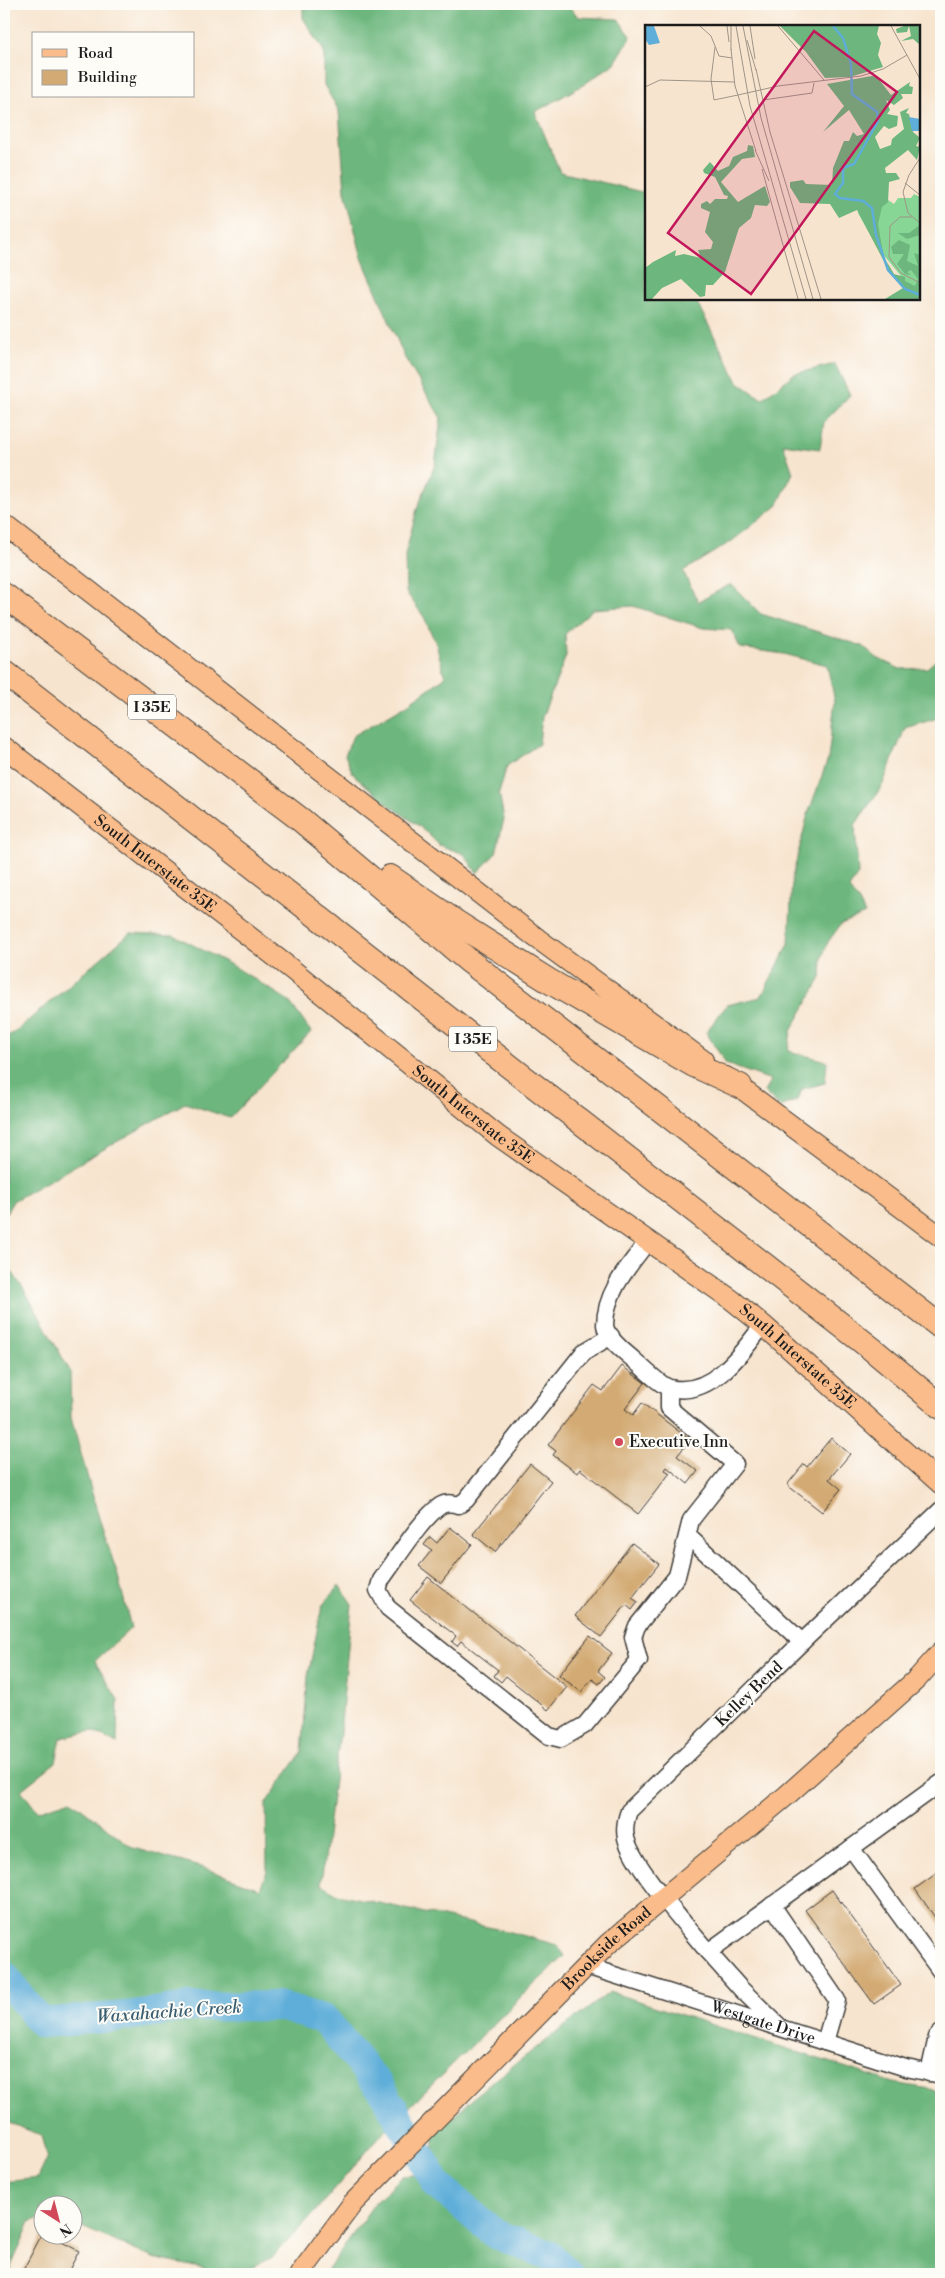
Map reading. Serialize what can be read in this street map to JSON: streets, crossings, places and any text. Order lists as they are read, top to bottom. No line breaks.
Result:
{"streets":{"highway":["I 35E"],"main road":["South Interstate 35E","Brookside Road"],"street":["Kelley Bend","Westgate Drive"]},"crossings":[["Kelley Bend","Brookside Road"],["Kelley Bend","Westgate Drive"],["Brookside Road","Westgate Drive"]],"water":["Waxahachie Creek"],"places":["Executive Inn"],"legend":["Road","Building"],"north":"bottom right"}
